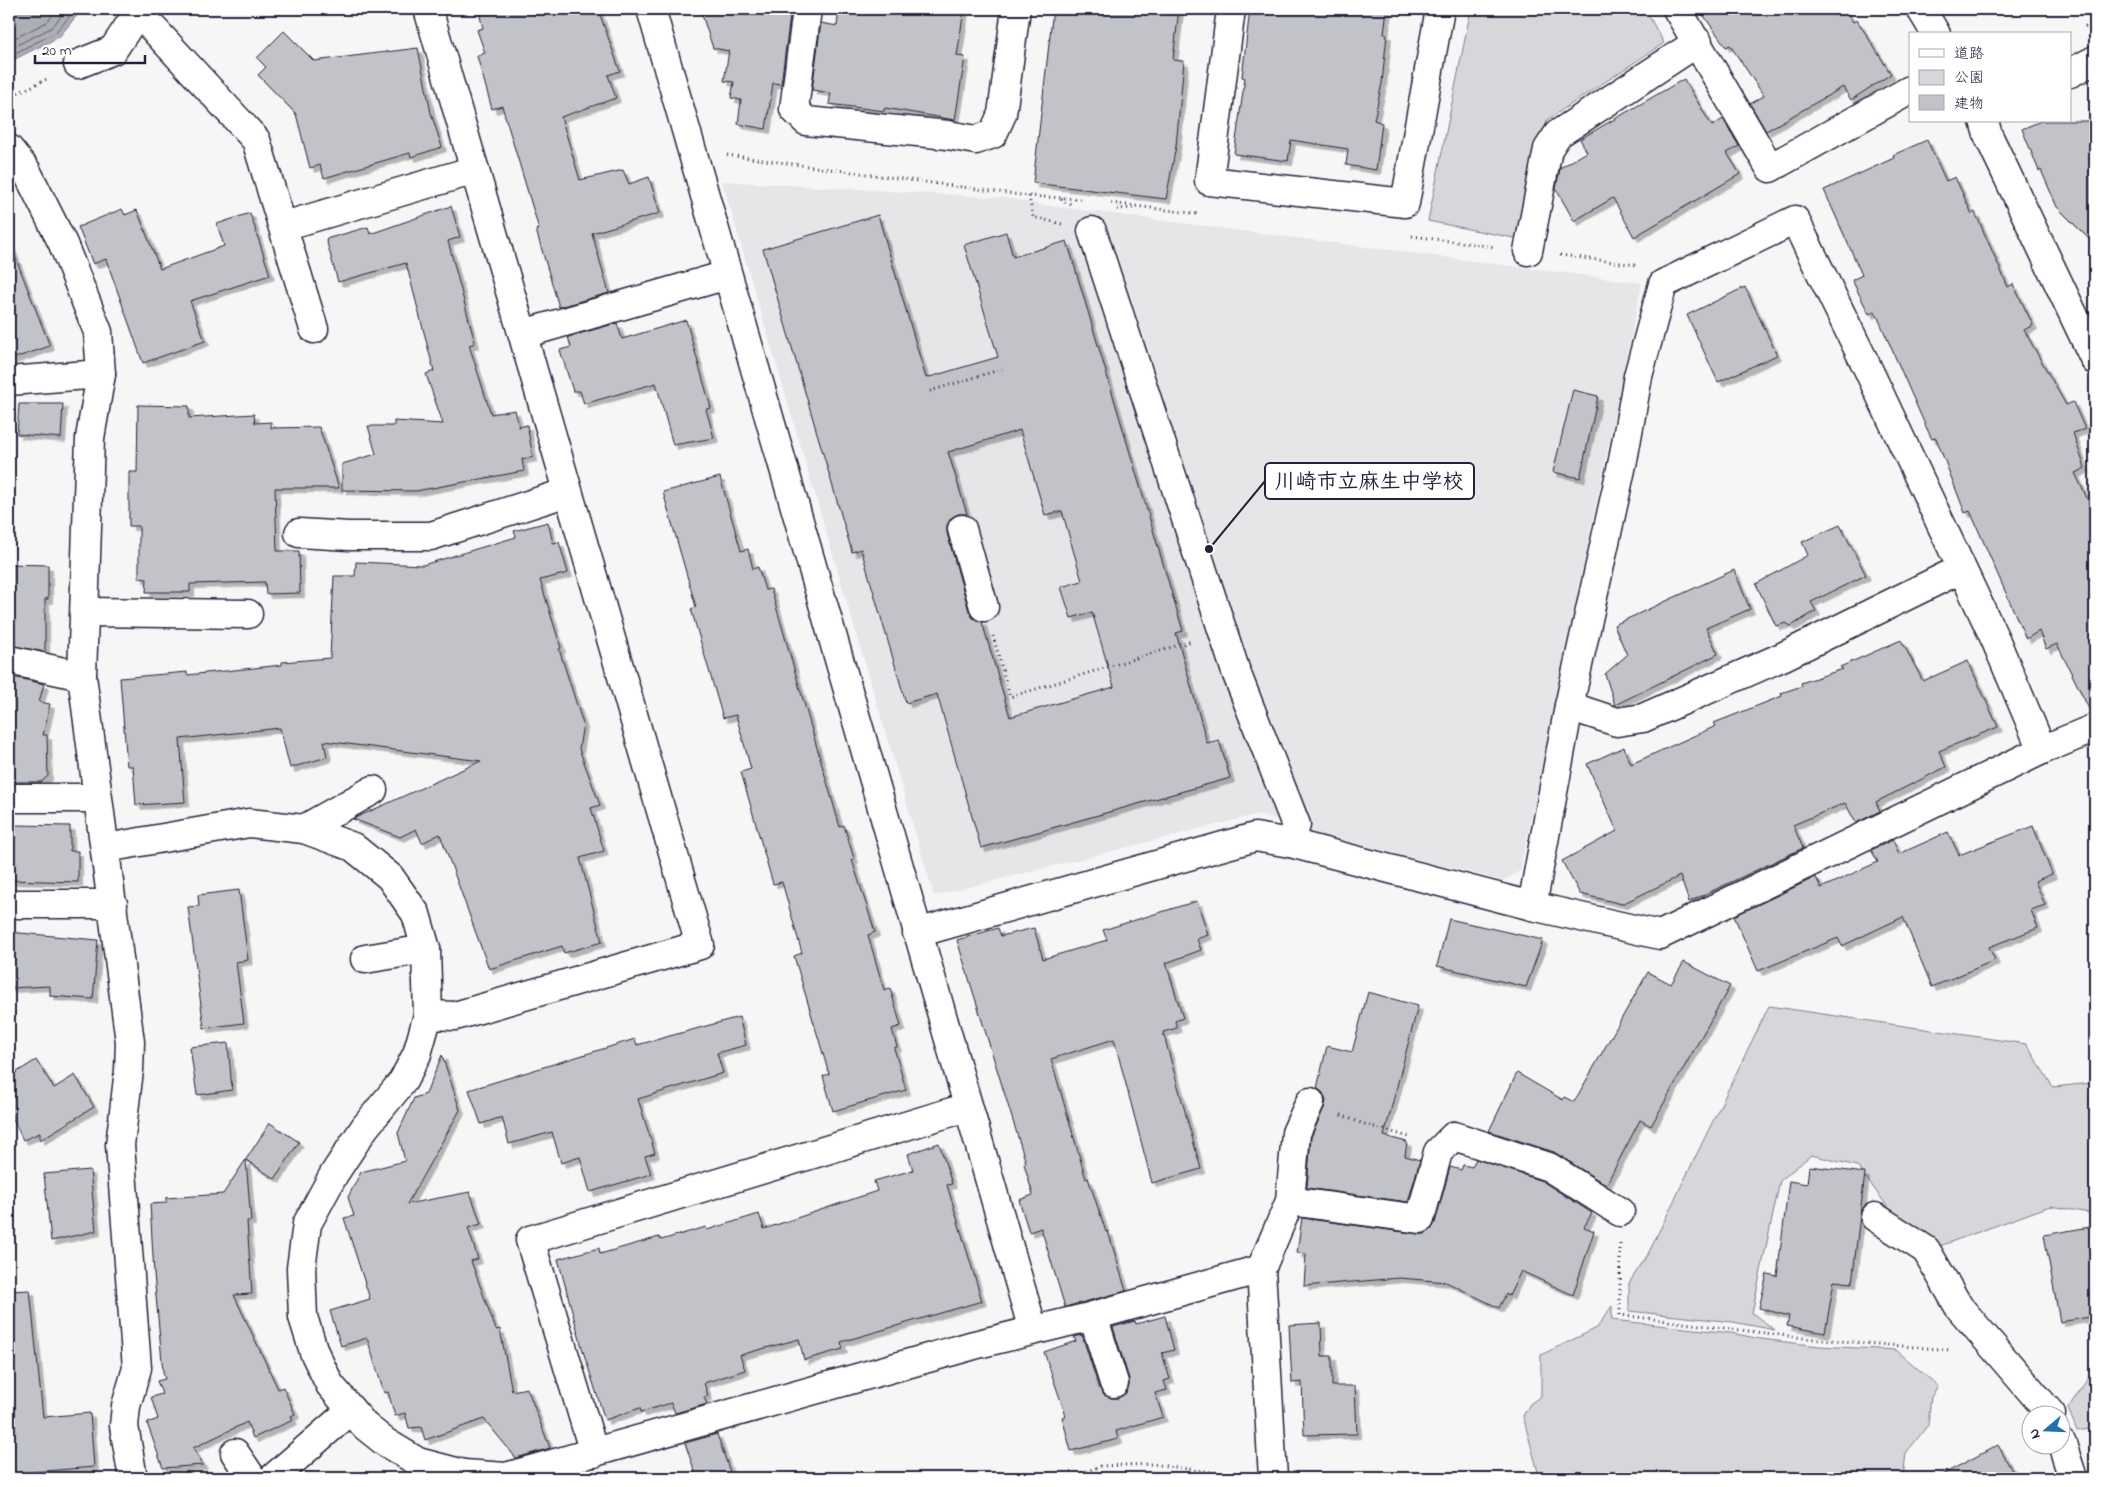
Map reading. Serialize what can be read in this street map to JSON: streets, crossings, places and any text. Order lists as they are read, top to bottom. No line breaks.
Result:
{"places":["川崎市立麻生中学校"],"legend":["道路","公園","建物"],"scale_bar":"20 m","north":"left"}
